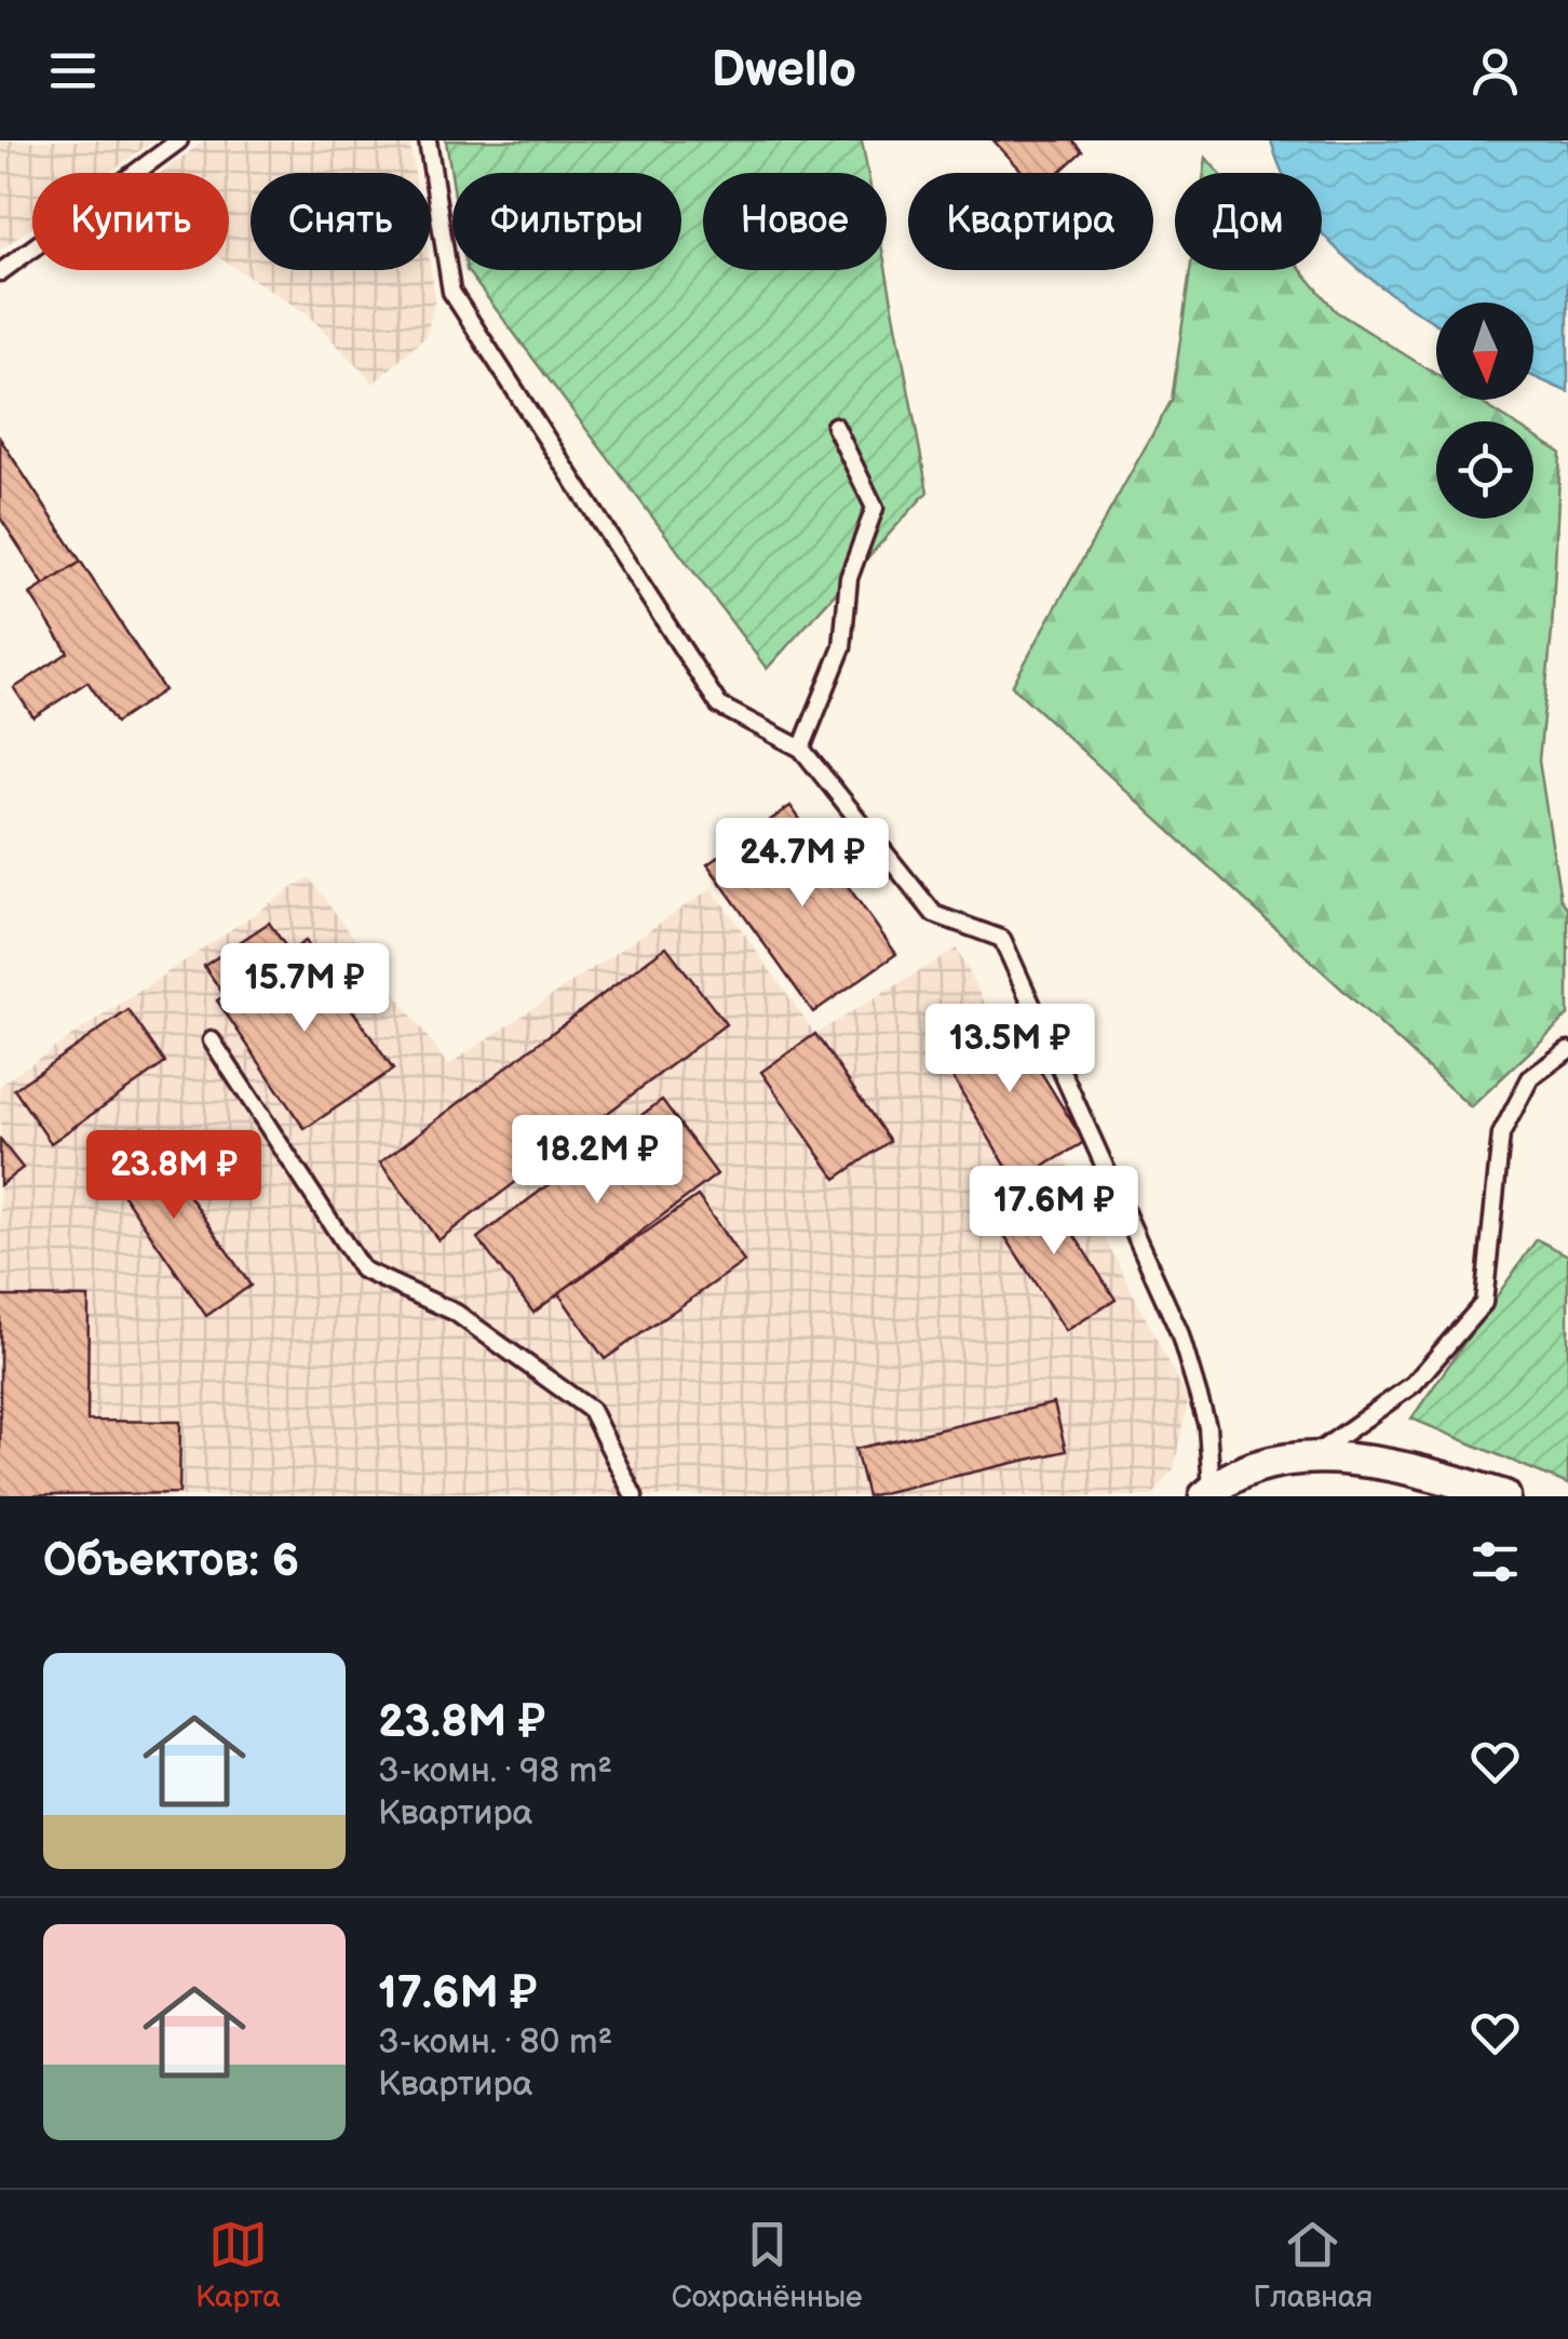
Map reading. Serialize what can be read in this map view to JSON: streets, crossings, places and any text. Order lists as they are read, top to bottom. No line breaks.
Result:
{"north":"bottom","page":{"header":"Dwello","chip":["Купить","Снять","Фильтры","Новое","Квартира","Дом"],"price":["24.7M ₽","15.7M ₽","13.5M ₽","18.2M ₽","23.8M ₽","17.6M ₽"],"heading":"Объектов: 6","list":[{"name":"23.8M ₽","note":"3-комн. · 98 m² · Квартира"},{"name":"17.6M ₽","note":"3-комн. · 80 m² · Квартира"}],"tabs":["Карта","Сохранённые","Главная"]}}
